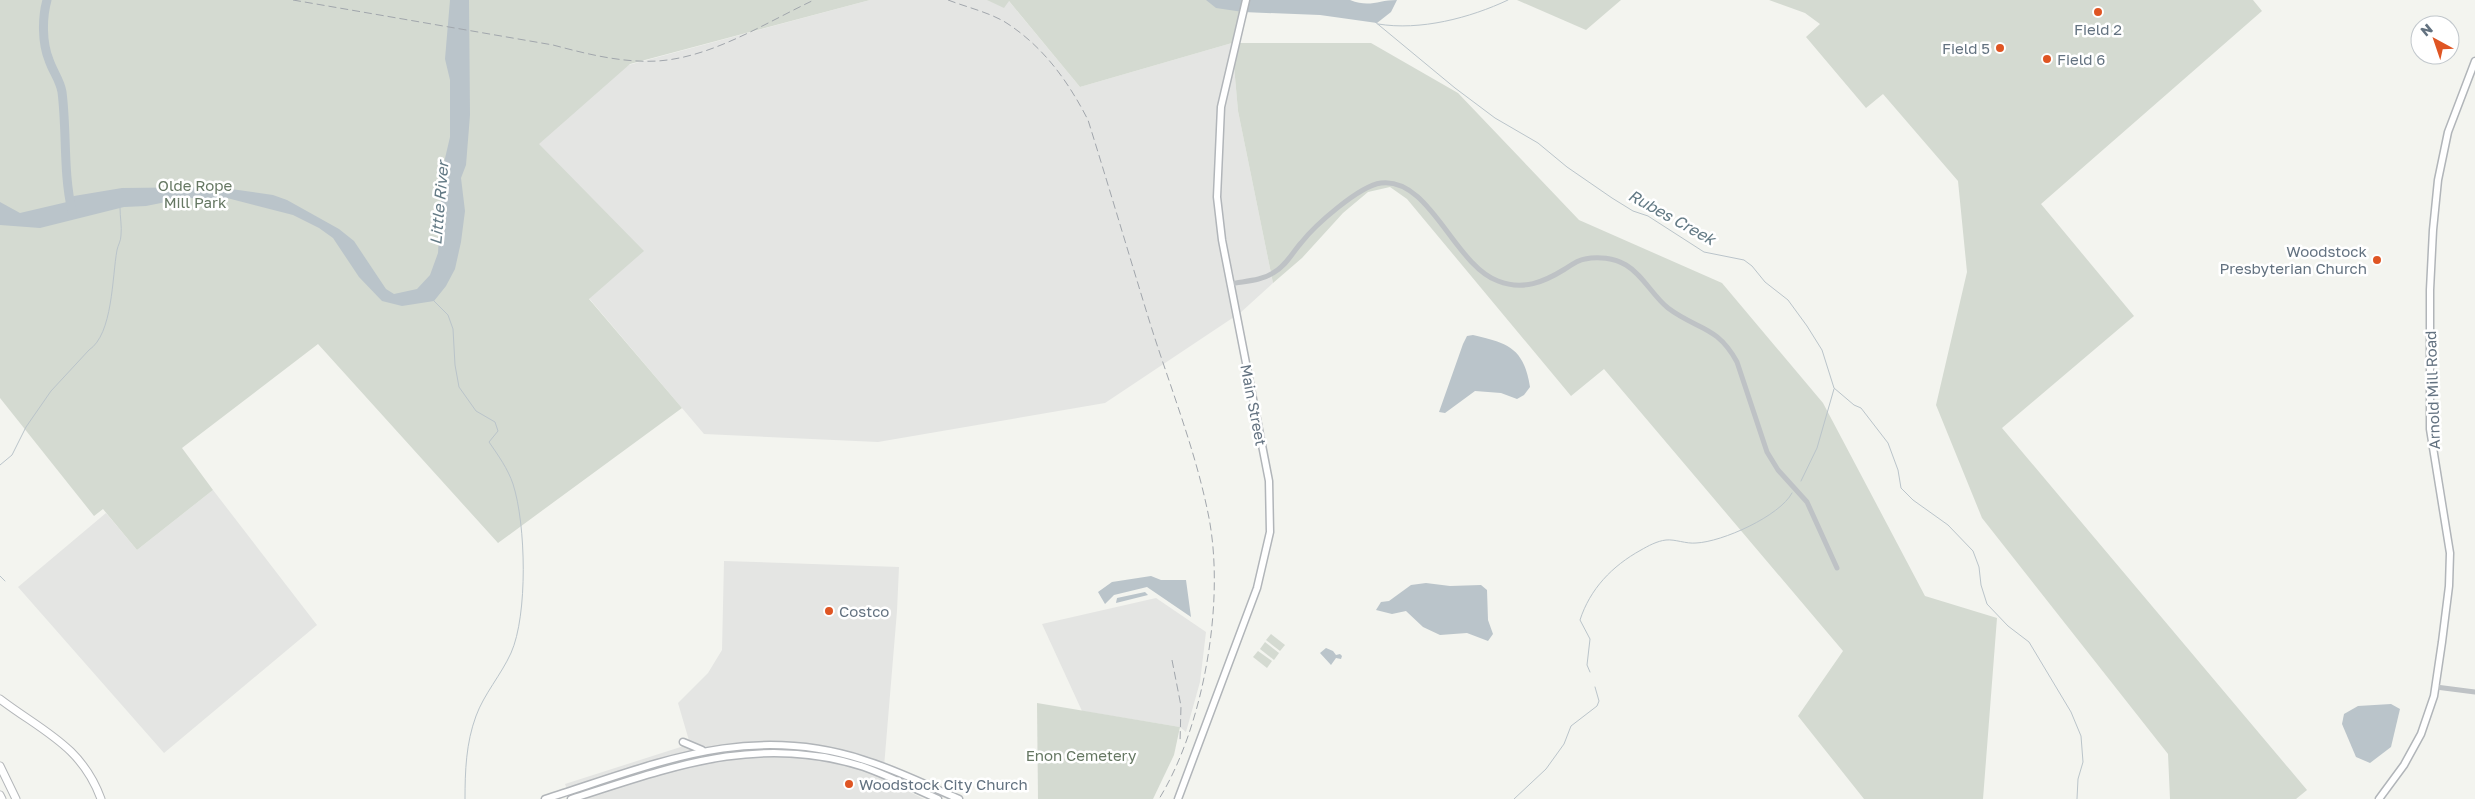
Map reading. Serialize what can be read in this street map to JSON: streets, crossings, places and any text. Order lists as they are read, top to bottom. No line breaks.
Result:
{"streets":{"main road":["Arnold Mill Road","Main Street"]},"water":["Little River","Rubes Creek"],"parks":["Olde Rope Mill Park","Enon Cemetery"],"places":["Field 2","Field 5","Field 6","Woodstock Presbyterian Church","Costco","Woodstock City Church"],"north":"top left"}
